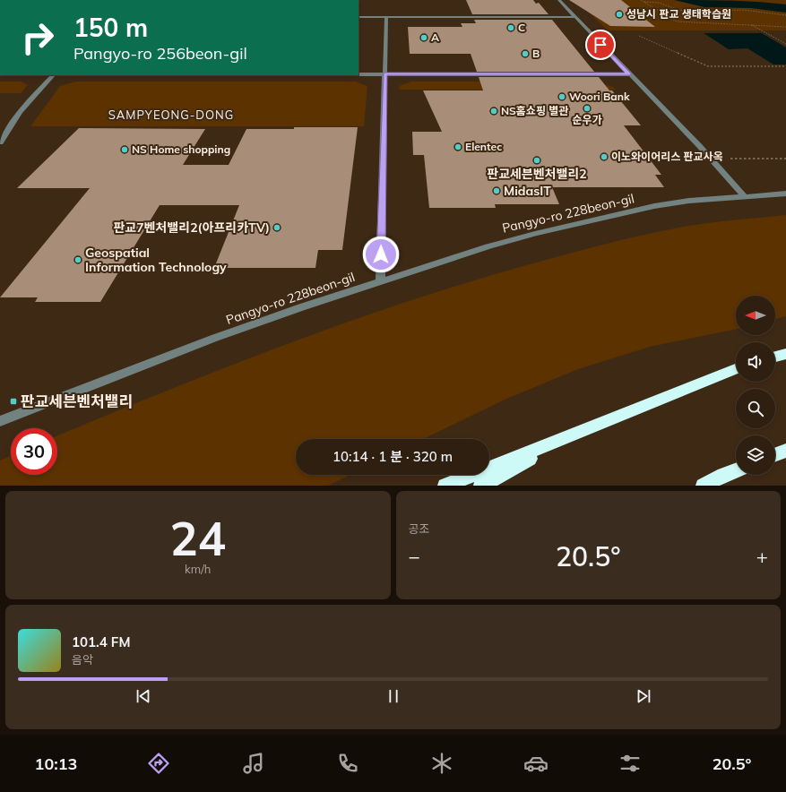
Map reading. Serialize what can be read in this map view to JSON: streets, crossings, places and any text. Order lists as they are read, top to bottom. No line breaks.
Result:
{"streets":{"street":["Pangyo-ro 228beon-gil"]},"districts":["SAMPYEONG-DONG"],"places":{"other":["성남시 판교 생태학습원","C","A","B","Woori Bank","순우가","NS홈쇼핑 별관","Elentec","NS Home shopping","이노와이어리스 판교사옥","판교세븐벤처밸리2","MidasIT","판교7벤처밸리2(아프리카TV)","Geospatial Information Technology"],"transit":["판교세븐벤처밸리"]},"north":"left","page":{"turn":["150 m","Pangyo-ro 256beon-gil"],"limit":"30","trip":"10:14 · 1 분 · 320 m","tile":[["24","km/h"],"공조"],"heat":["−","20.5°","+"],"song":["101.4 FM","음악"],"tabs":["10:13","20.5°"]}}
